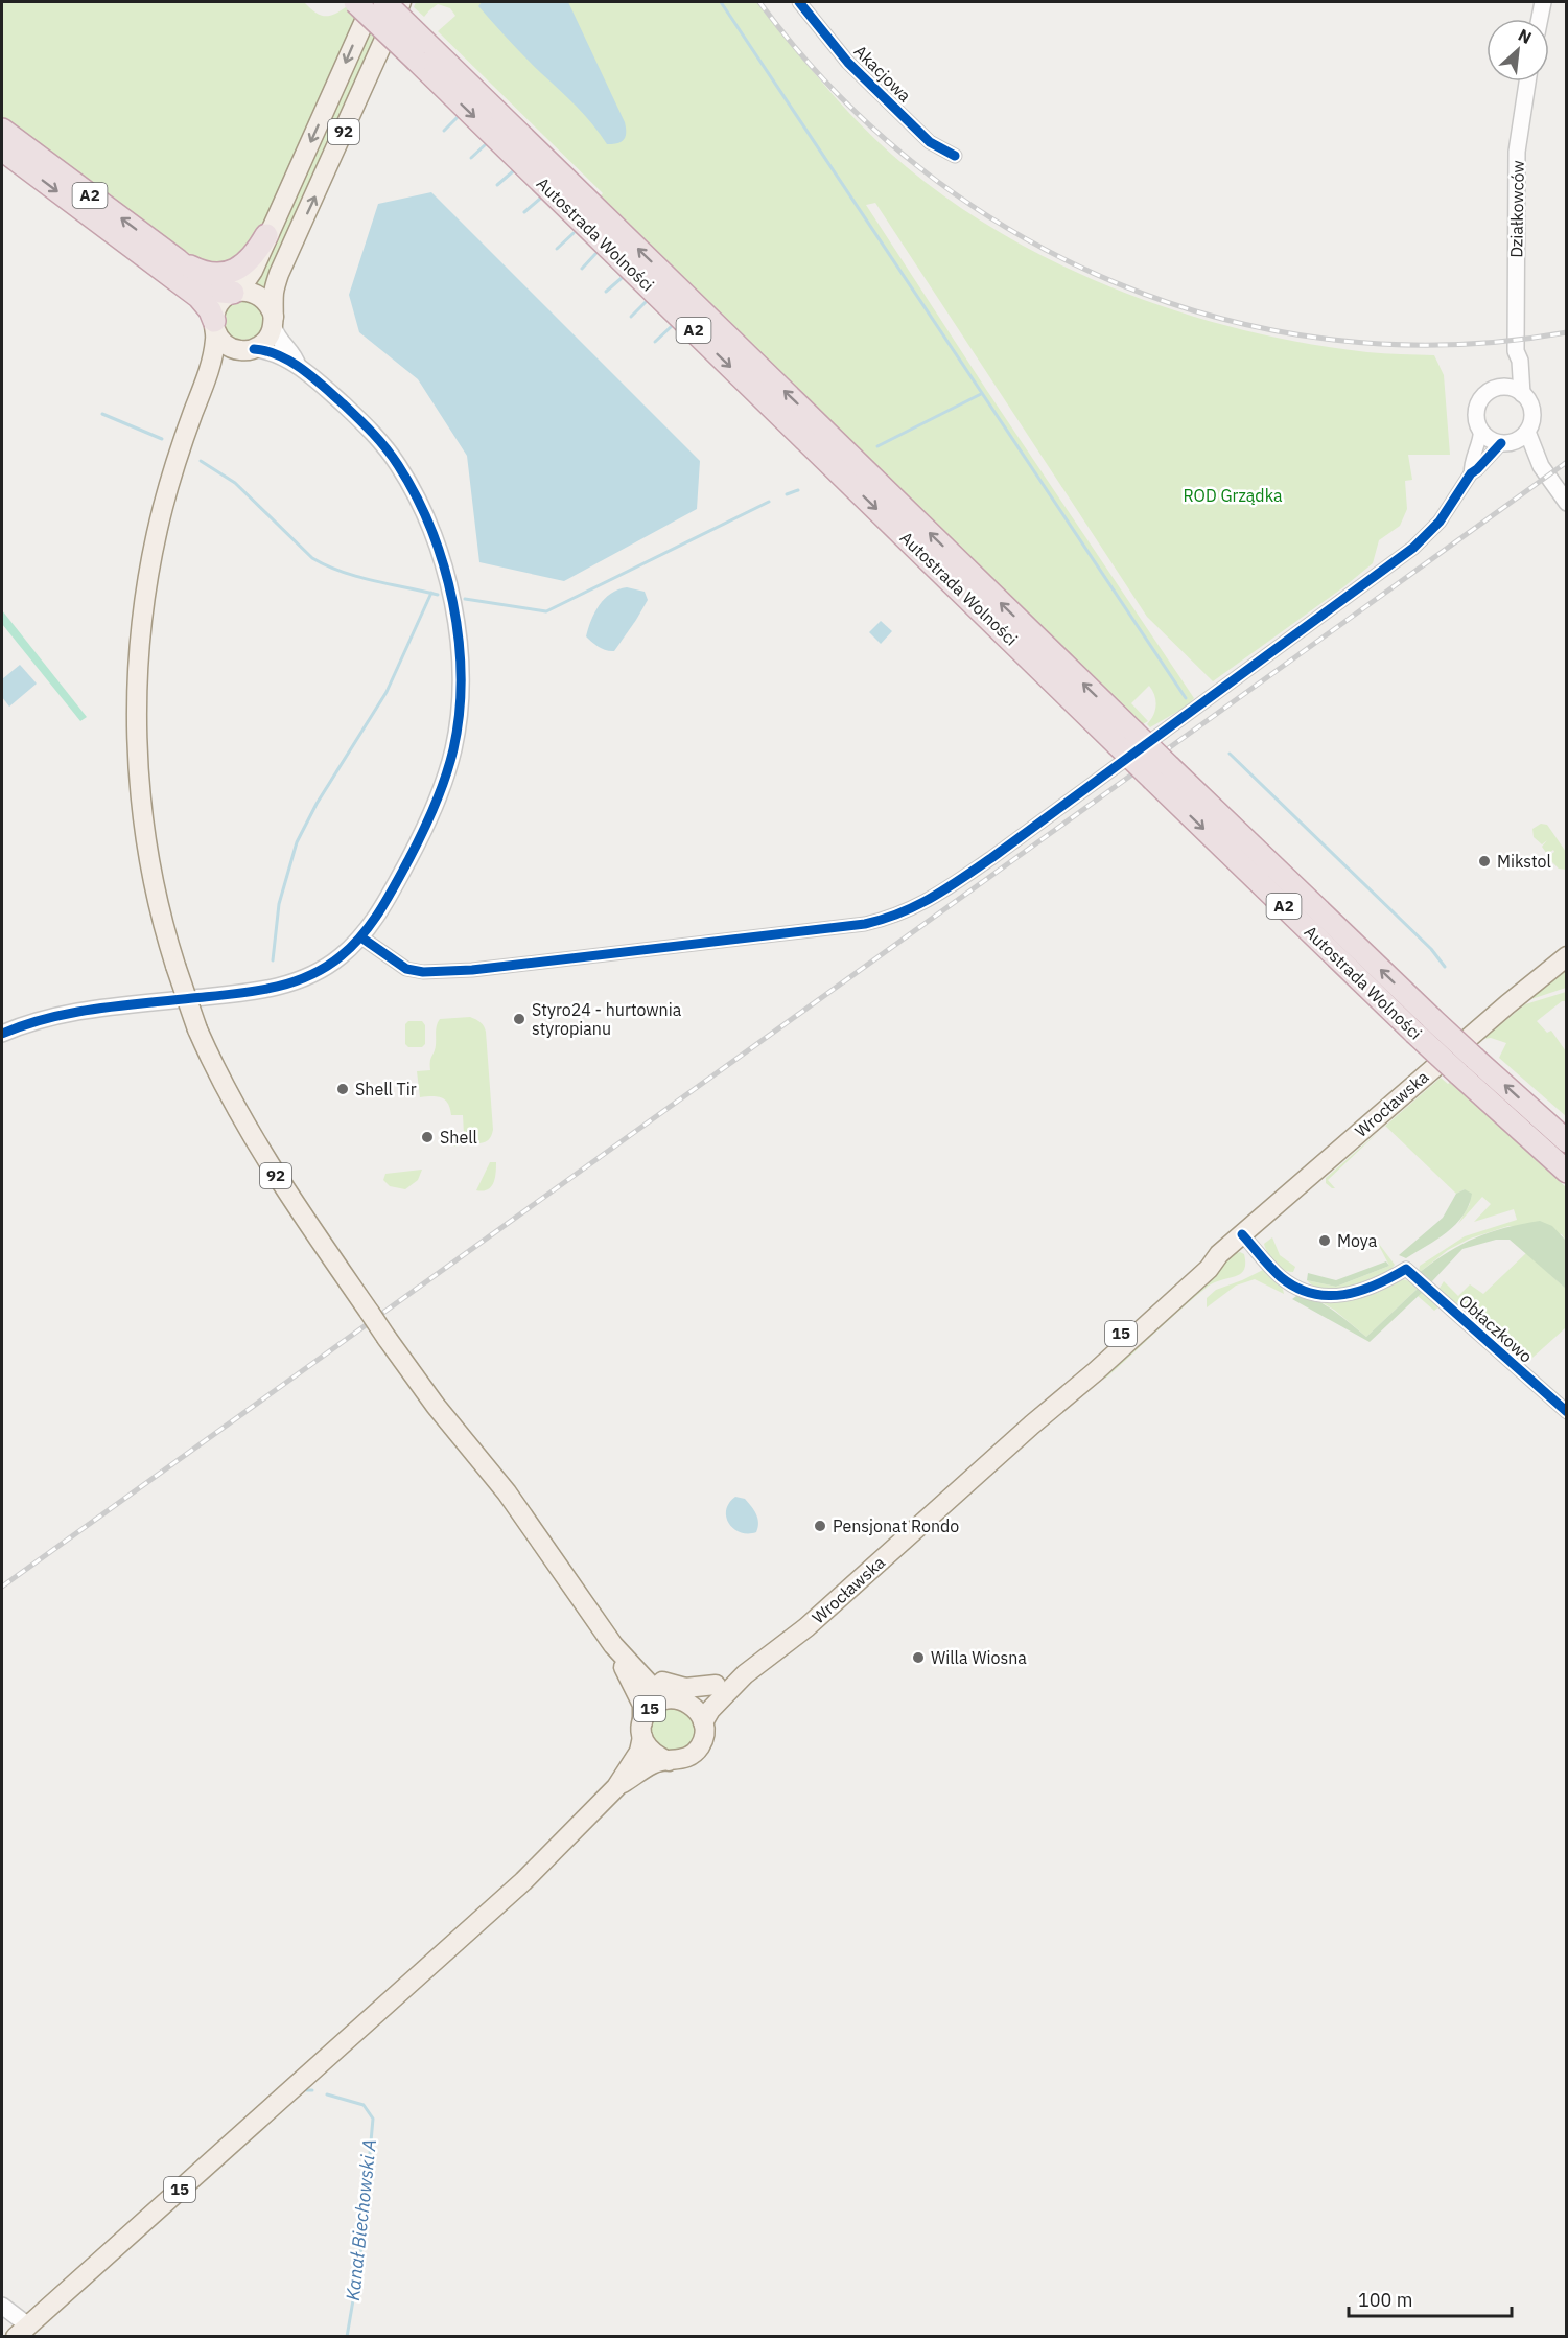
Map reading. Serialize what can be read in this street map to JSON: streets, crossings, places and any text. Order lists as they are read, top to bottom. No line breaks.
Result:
{"streets":{"highway":["A2","Autostrada Wolności"],"main road":["92","Wrocławska","15"],"street":["Akacjowa","Działkowców","Obłaczkowo"]},"crossings":[["92","A2"],["92","Wrocławska"],["92","15"],["Wrocławska","Obłaczkowo"],["Wrocławska","15"]],"water":["Kanał Biechowski A"],"parks":["ROD Grządka"],"places":["Mikstol","Styro24 - hurtownia styropianu","Shell Tir","Shell","Moya","Pensjonat Rondo","Willa Wiosna"],"scale_bar":"100 m","north":"top right"}
